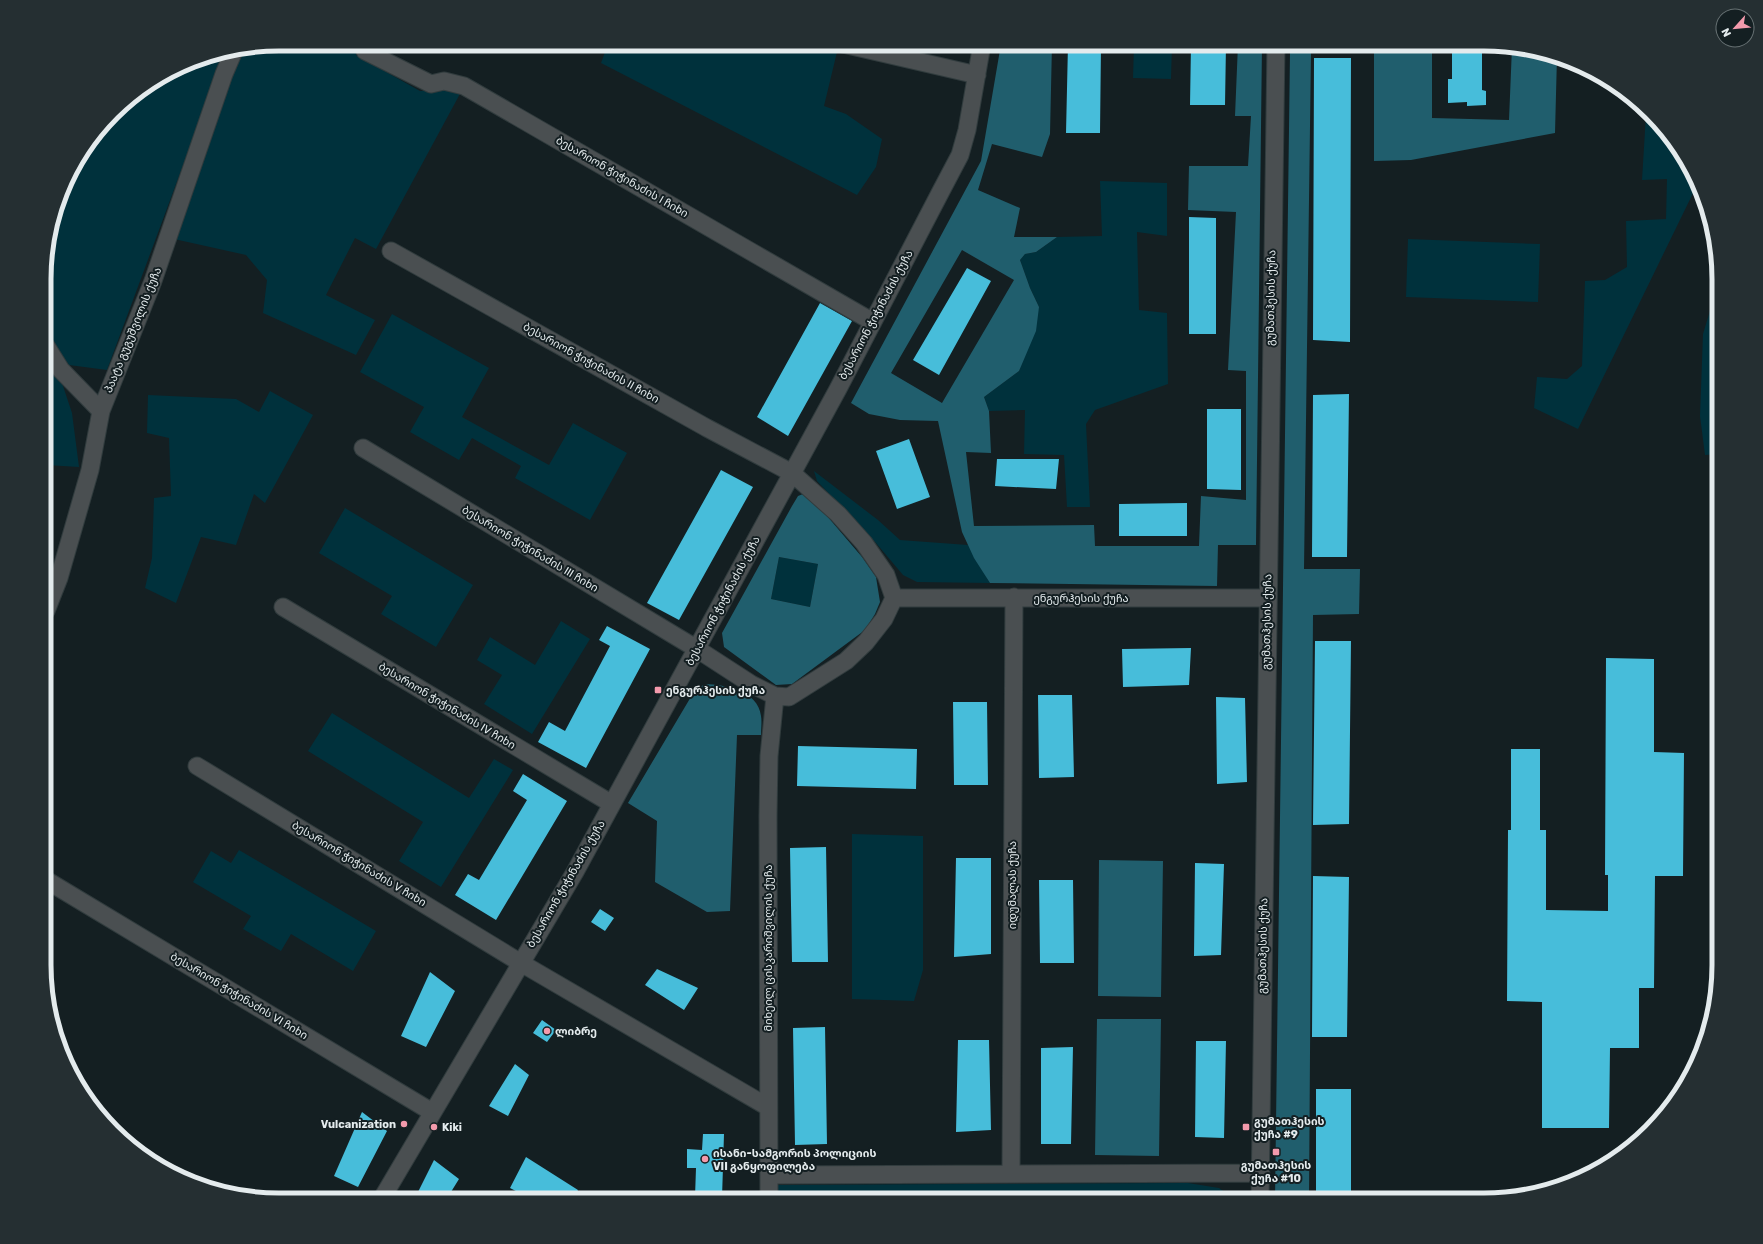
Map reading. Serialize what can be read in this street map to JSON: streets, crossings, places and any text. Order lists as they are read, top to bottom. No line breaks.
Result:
{"streets":{"street":["ბესარიონ ჭიჭინაძის I ჩიხი","გუმათჰესის ქუჩა","ბესარიონ ჭიჭინაძის ქუჩა","პაატა გუგუშვილის ქუჩა","ბესარიონ ჭიჭინაძის II ჩიხი","ბესარიონ ჭიჭინაძის III ჩიხი","ენგურჰესის ქუჩა","ბესარიონ ჭიჭინაძის IV ჩიხი","ბესარიონ ჭიჭინაძის V ჩიხი","იდუმალას ქუჩა","მიხეილ ცისკარიშვილის ქუჩა","ბესარიონ ჭიჭინაძის VI ჩიხი"]},"crossings":[["ბესარიონ ჭიჭინაძის I ჩიხი","ბესარიონ ჭიჭინაძის ქუჩა"],["გუმათჰესის ქუჩა","ენგურჰესის ქუჩა"],["ბესარიონ ჭიჭინაძის ქუჩა","ბესარიონ ჭიჭინაძის II ჩიხი"],["ბესარიონ ჭიჭინაძის ქუჩა","ბესარიონ ჭიჭინაძის III ჩიხი"],["ბესარიონ ჭიჭინაძის ქუჩა","ბესარიონ ჭიჭინაძის IV ჩიხი"],["ბესარიონ ჭიჭინაძის ქუჩა","ბესარიონ ჭიჭინაძის V ჩიხი"],["ბესარიონ ჭიჭინაძის ქუჩა","ბესარიონ ჭიჭინაძის VI ჩიხი"],["ენგურჰესის ქუჩა","იდუმალას ქუჩა"],["ბესარიონ ჭიჭინაძის V ჩიხი","მიხეილ ცისკარიშვილის ქუჩა"]],"places":{"transit":["ენგურჰესის ქუჩა","გუმათჰესის ქუჩა #9","გუმათჰესის ქუჩა #10"],"other":["ლიბრე","Vulcanization","Kiki","ისანი-სამგორის პოლიციის VII განყოფილება"]},"north":"bottom left"}
